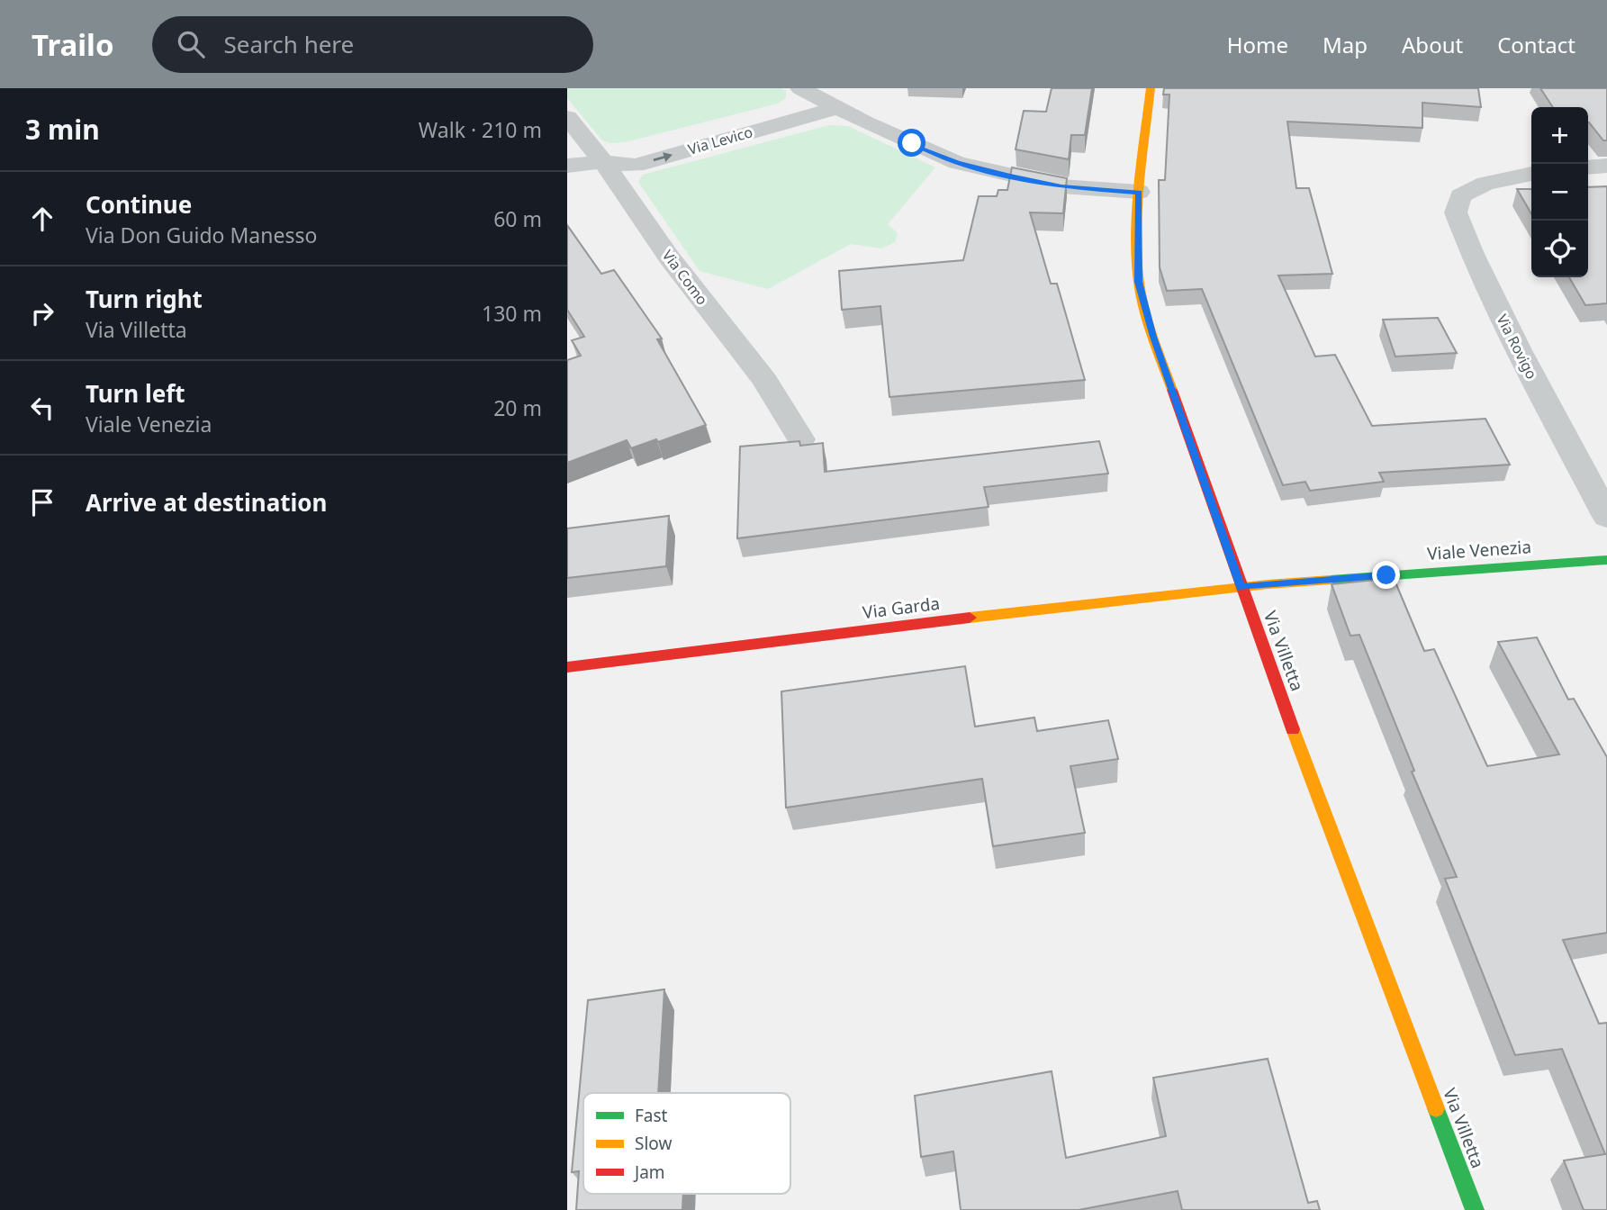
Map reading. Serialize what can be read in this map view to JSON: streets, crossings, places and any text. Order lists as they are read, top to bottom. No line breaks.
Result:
{"streets":{"street":["Via Levico","Via Como","Via Rovigo","Viale Venezia","Via Garda","Via Villetta"]},"crossings":[["Via Levico","Via Como"],["Viale Venezia","Via Garda"],["Viale Venezia","Via Villetta"],["Via Garda","Via Villetta"]],"legend":["Fast","Slow","Jam"],"page":{"header":"Trailo","search":"Search here","nav":["Home","Map","About","Contact"],"heading":["3 min","Walk · 210 m"],"map_buttons":["+","−"],"list":[["Continue","Via Don Guido Manesso","60 m"],["Turn right","Via Villetta","130 m"],["Turn left","Viale Venezia","20 m"],"Arrive at destination"]}}
